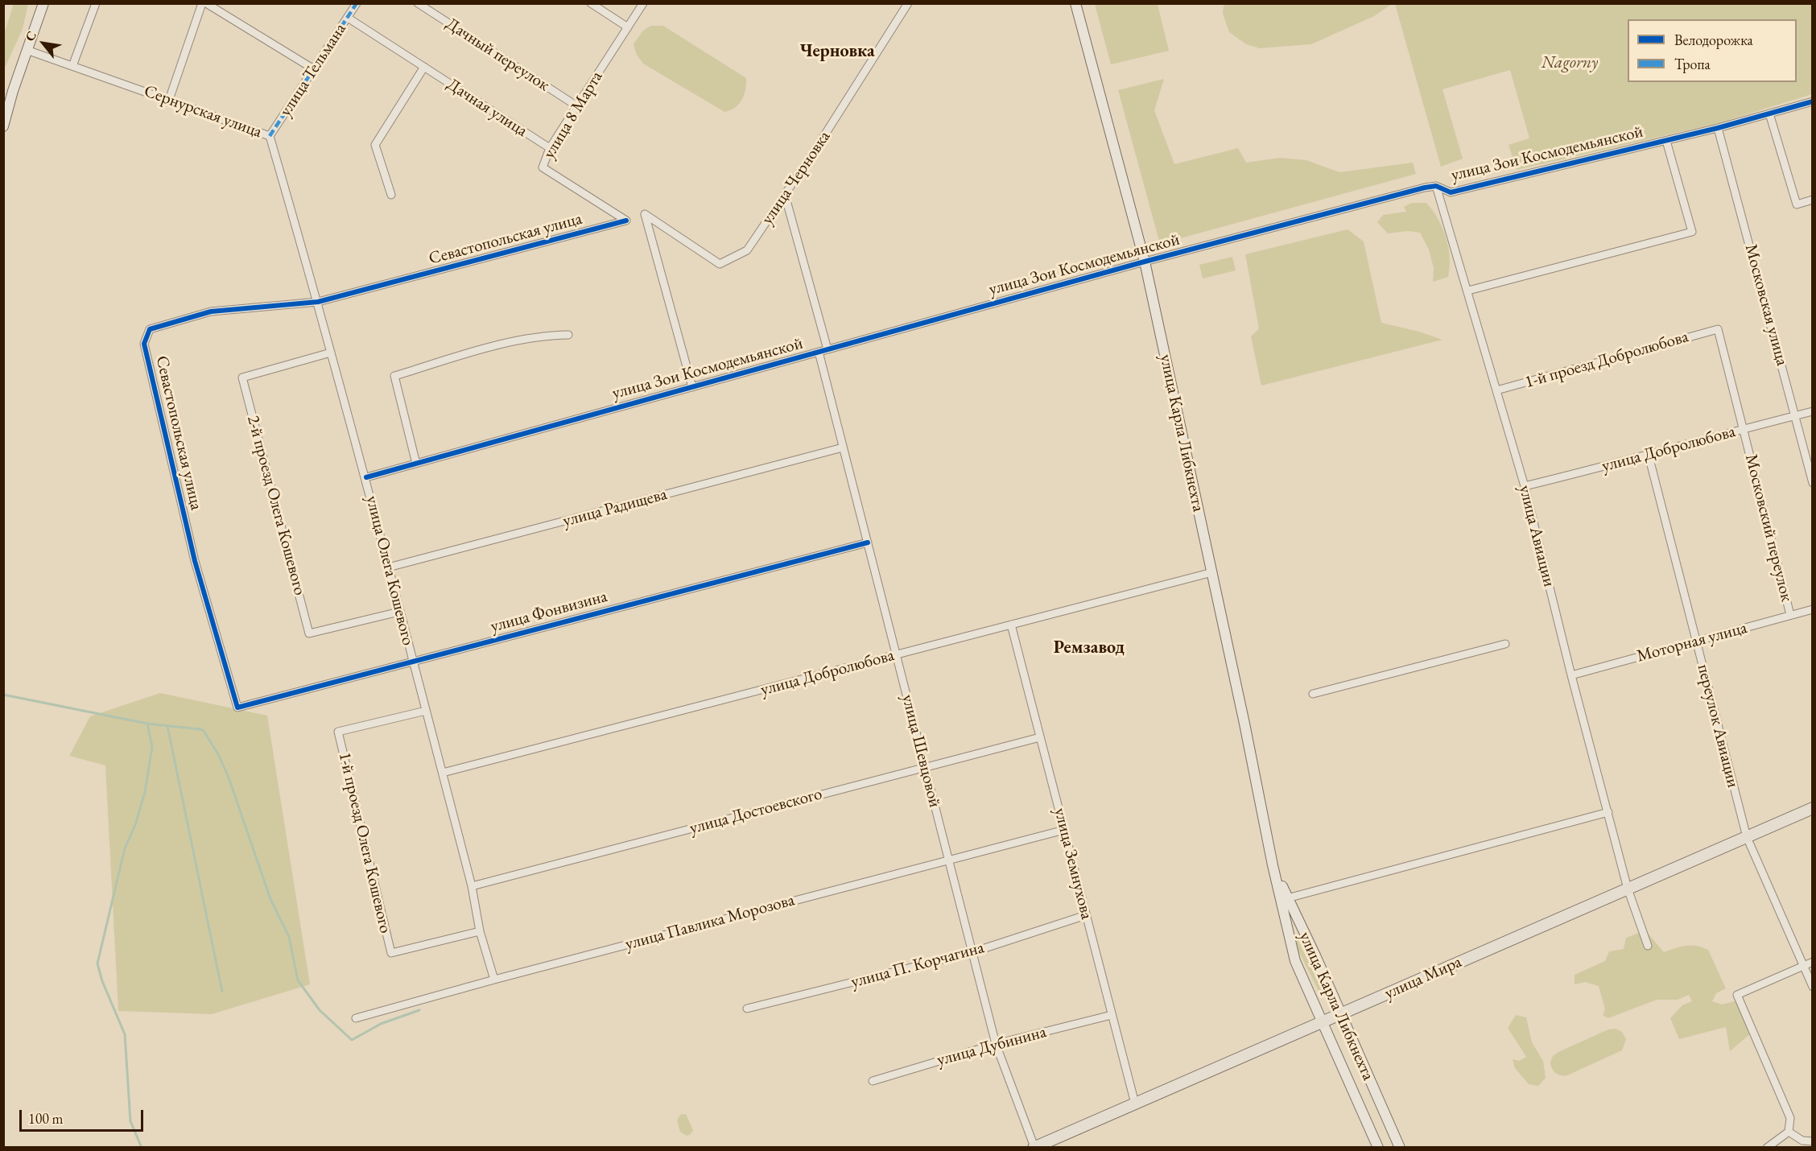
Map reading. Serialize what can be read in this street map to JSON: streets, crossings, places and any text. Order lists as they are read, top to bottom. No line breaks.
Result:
{"streets":{"main road":["улица Карла Либкнехта","улица Мира"],"street":["Дачный переулок","улица Тельмана","Дачная улица","Сернурская улица","улица 8 Марта","улица Зои Космодемьянской","улица Черновка","Севастопольская улица","Московская улица","1-й проезд Добролюбова","улица Добролюбова","2-й проезд Олега Кошевого","улица Радищева","Московский переулок","улица Авиации","улица Олега Кошевого","улица Фонвизина","Моторная улица","переулок Авиации","улица Шевцовой","улица Достоевского","1-й проезд Олега Кошевого","улица Земнухова","улица Павлика Морозова","улица П. Корчагина","улица Дубинина"]},"crossings":[["Дачный переулок","улица 8 Марта"],["улица Тельмана","Дачная улица"],["улица Тельмана","Сернурская улица"],["Дачная улица","улица 8 Марта"],["Сернурская улица","Севастопольская улица"],["Сернурская улица","улица Олега Кошевого"],["улица 8 Марта","Севастопольская улица"],["улица Зои Космодемьянской","улица Черновка"],["улица Зои Космодемьянской","Московская улица"],["улица Зои Космодемьянской","улица Карла Либкнехта"],["улица Зои Космодемьянской","улица Авиации"],["улица Зои Космодемьянской","улица Олега Кошевого"],["улица Зои Космодемьянской","улица Шевцовой"],["Севастопольская улица","улица Олега Кошевого"],["Севастопольская улица","улица Фонвизина"],["Московская улица","улица Добролюбова"],["1-й проезд Добролюбова","Московский переулок"],["1-й проезд Добролюбова","улица Авиации"],["улица Карла Либкнехта","улица Добролюбова"],["улица Карла Либкнехта","улица Мира"],["улица Добролюбова","Московский переулок"],["улица Добролюбова","улица Авиации"],["улица Добролюбова","улица Олега Кошевого"],["улица Добролюбова","переулок Авиации"],["улица Добролюбова","улица Шевцовой"],["улица Добролюбова","улица Земнухова"],["2-й проезд Олега Кошевого","улица Олега Кошевого"],["улица Радищева","улица Олега Кошевого"],["улица Радищева","улица Шевцовой"],["Московский переулок","Моторная улица"],["улица Авиации","Моторная улица"],["улица Авиации","улица Мира"],["улица Олега Кошевого","улица Фонвизина"],["улица Олега Кошевого","улица Достоевского"],["улица Олега Кошевого","1-й проезд Олега Кошевого"],["улица Олега Кошевого","улица Павлика Морозова"],["улица Фонвизина","улица Шевцовой"],["Моторная улица","переулок Авиации"],["переулок Авиации","улица Мира"],["улица Шевцовой","улица Достоевского"],["улица Шевцовой","улица Павлика Морозова"],["улица Шевцовой","улица П. Корчагина"],["улица Шевцовой","улица Мира"],["улица Шевцовой","улица Дубинина"],["улица Достоевского","улица Земнухова"],["улица Земнухова","улица Павлика Морозова"],["улица Земнухова","улица П. Корчагина"],["улица Земнухова","улица Мира"],["улица Земнухова","улица Дубинина"]],"districts":["Черновка","Ремзавод"],"parks":["Nagorny"],"legend":["Велодорожка","Тропа"],"scale_bar":"100 m","north":"top left"}
